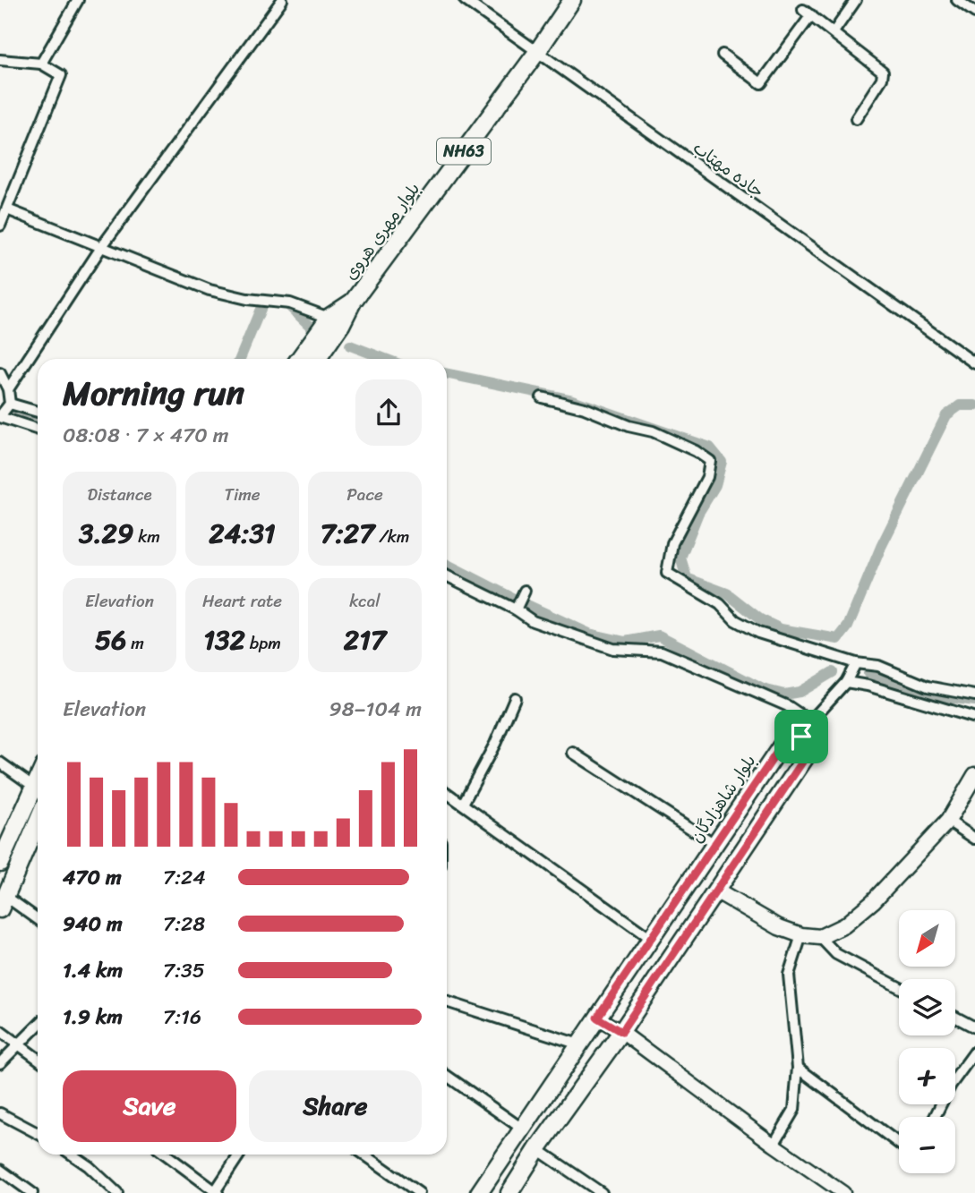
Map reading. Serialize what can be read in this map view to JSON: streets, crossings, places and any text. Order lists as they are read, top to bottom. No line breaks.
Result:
{"streets":{"main road":["NH63","بلوار مهری هروی","بلوار شاهزادگان"],"street":["جاده مهتاب"]},"crossings":[["جاده مهتاب","بلوار مهری هروی"]],"north":"bottom left","page":{"heading":["Morning run","08:08 · 7 × 470 m"],"stats":[["Distance","3.29 km"],["Time","24:31"],["Pace","7:27 /km"],["Elevation","56 m"],["Heart rate","132 bpm"],["kcal","217"]],"chart":["Elevation","98–104 m"],"list":[{"name":"470 m","note":"7:24"},{"name":"940 m","note":"7:28"},{"name":"1.4 km","note":"7:35"},{"name":"1.9 km","note":"7:16"}],"map_buttons":["+","−"],"buttons":["Save","Share"]}}
